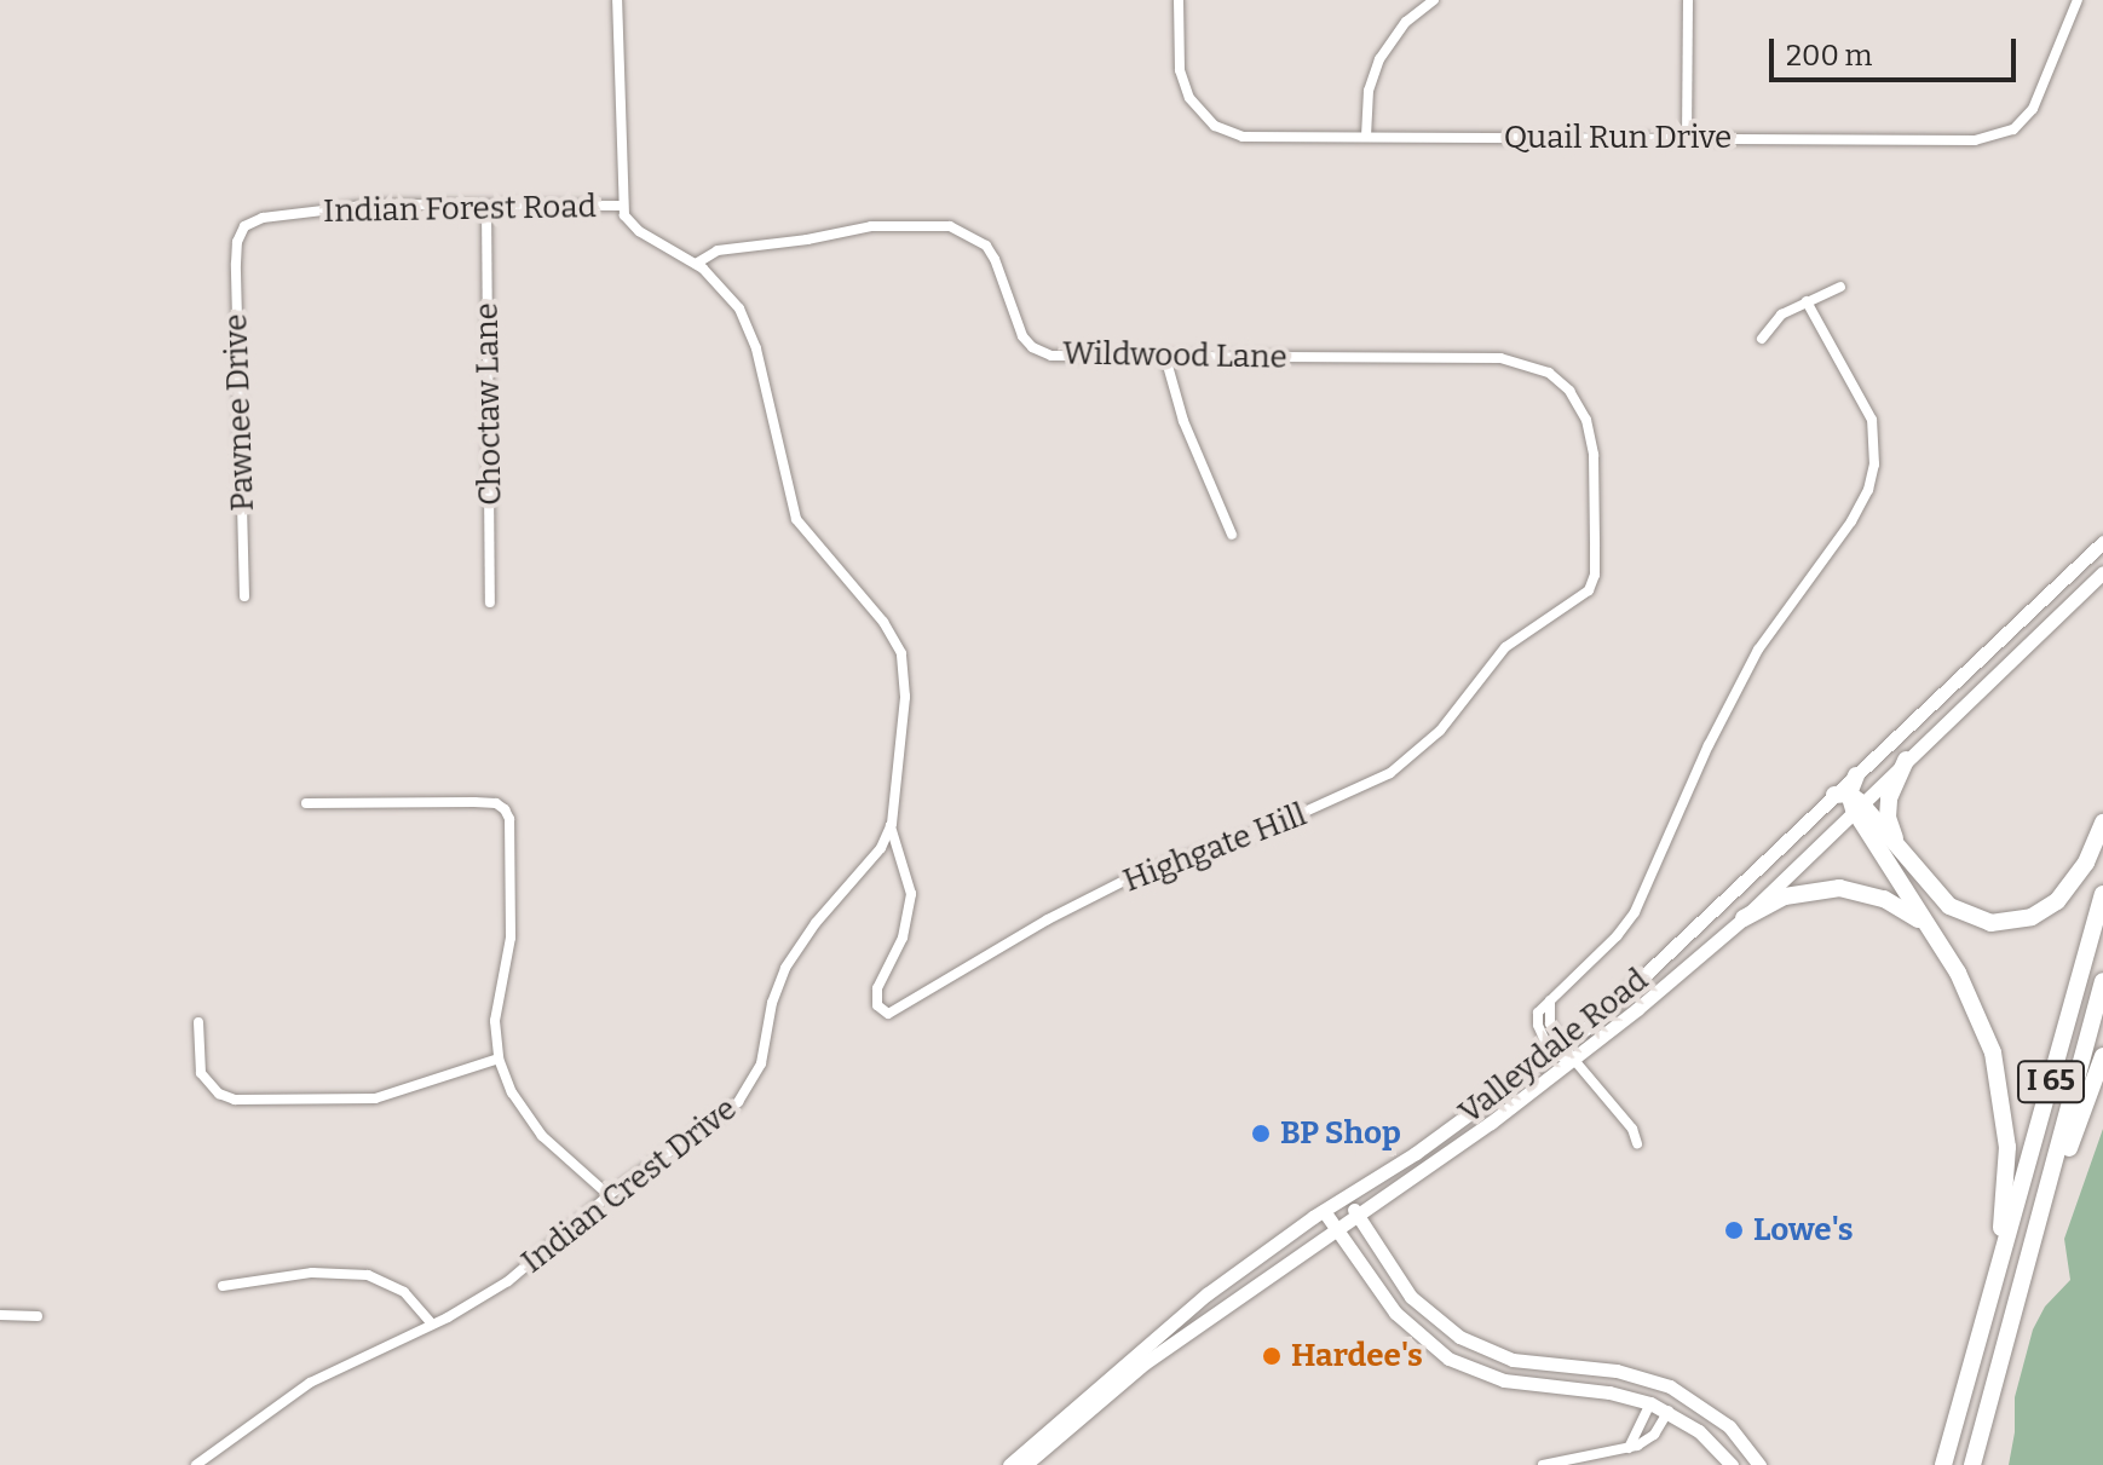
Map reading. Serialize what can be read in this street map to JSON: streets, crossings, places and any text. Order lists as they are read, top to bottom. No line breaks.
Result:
{"streets":{"highway":["I 65"],"main road":["Valleydale Road"],"street":["Quail Run Drive","Indian Forest Road","Wildwood Lane","Choctaw Lane","Pawnee Drive","Highgate Hill","Indian Crest Drive"]},"crossings":[["Indian Forest Road","Choctaw Lane"],["Indian Forest Road","Pawnee Drive"],["Indian Forest Road","Indian Crest Drive"],["Wildwood Lane","Highgate Hill"],["Wildwood Lane","Indian Crest Drive"],["Highgate Hill","Indian Crest Drive"]],"places":["BP Shop","Lowe's","Hardee's"],"scale_bar":"200 m"}
